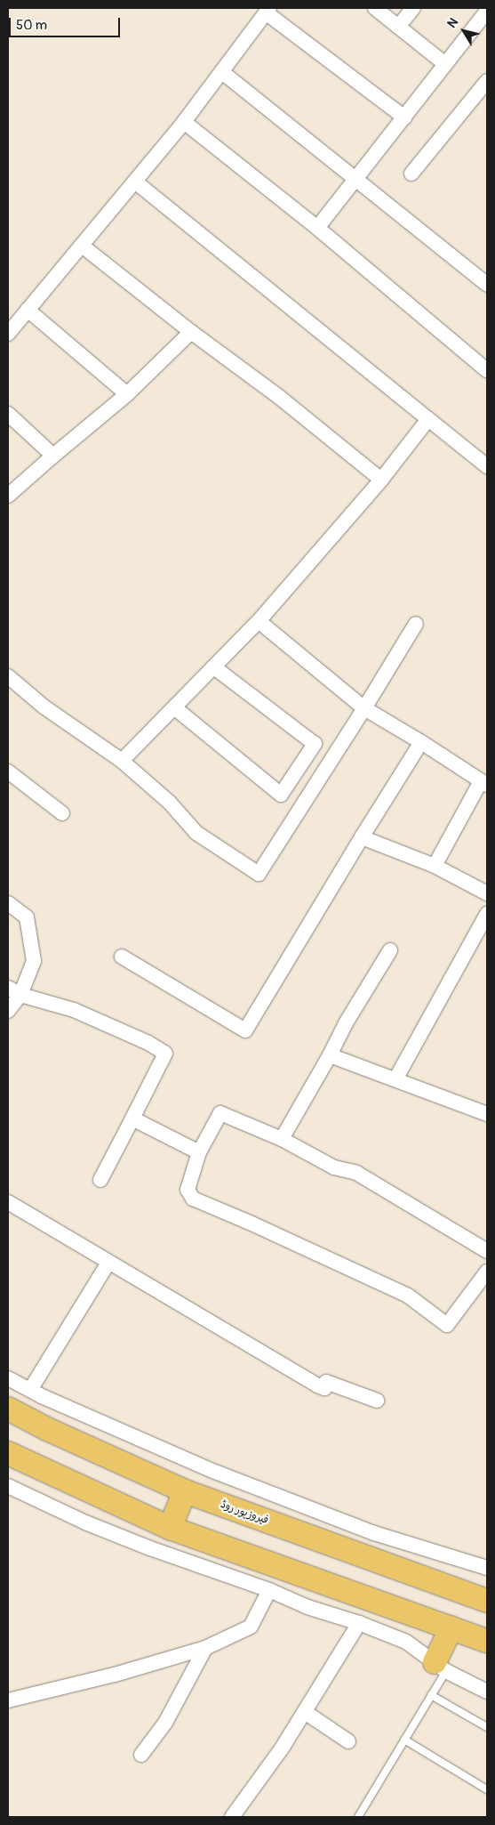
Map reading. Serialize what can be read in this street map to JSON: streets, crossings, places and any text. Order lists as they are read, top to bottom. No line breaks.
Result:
{"streets":{"highway":["فیروزپور روڈ"]},"scale_bar":"50 m","north":"top left"}
